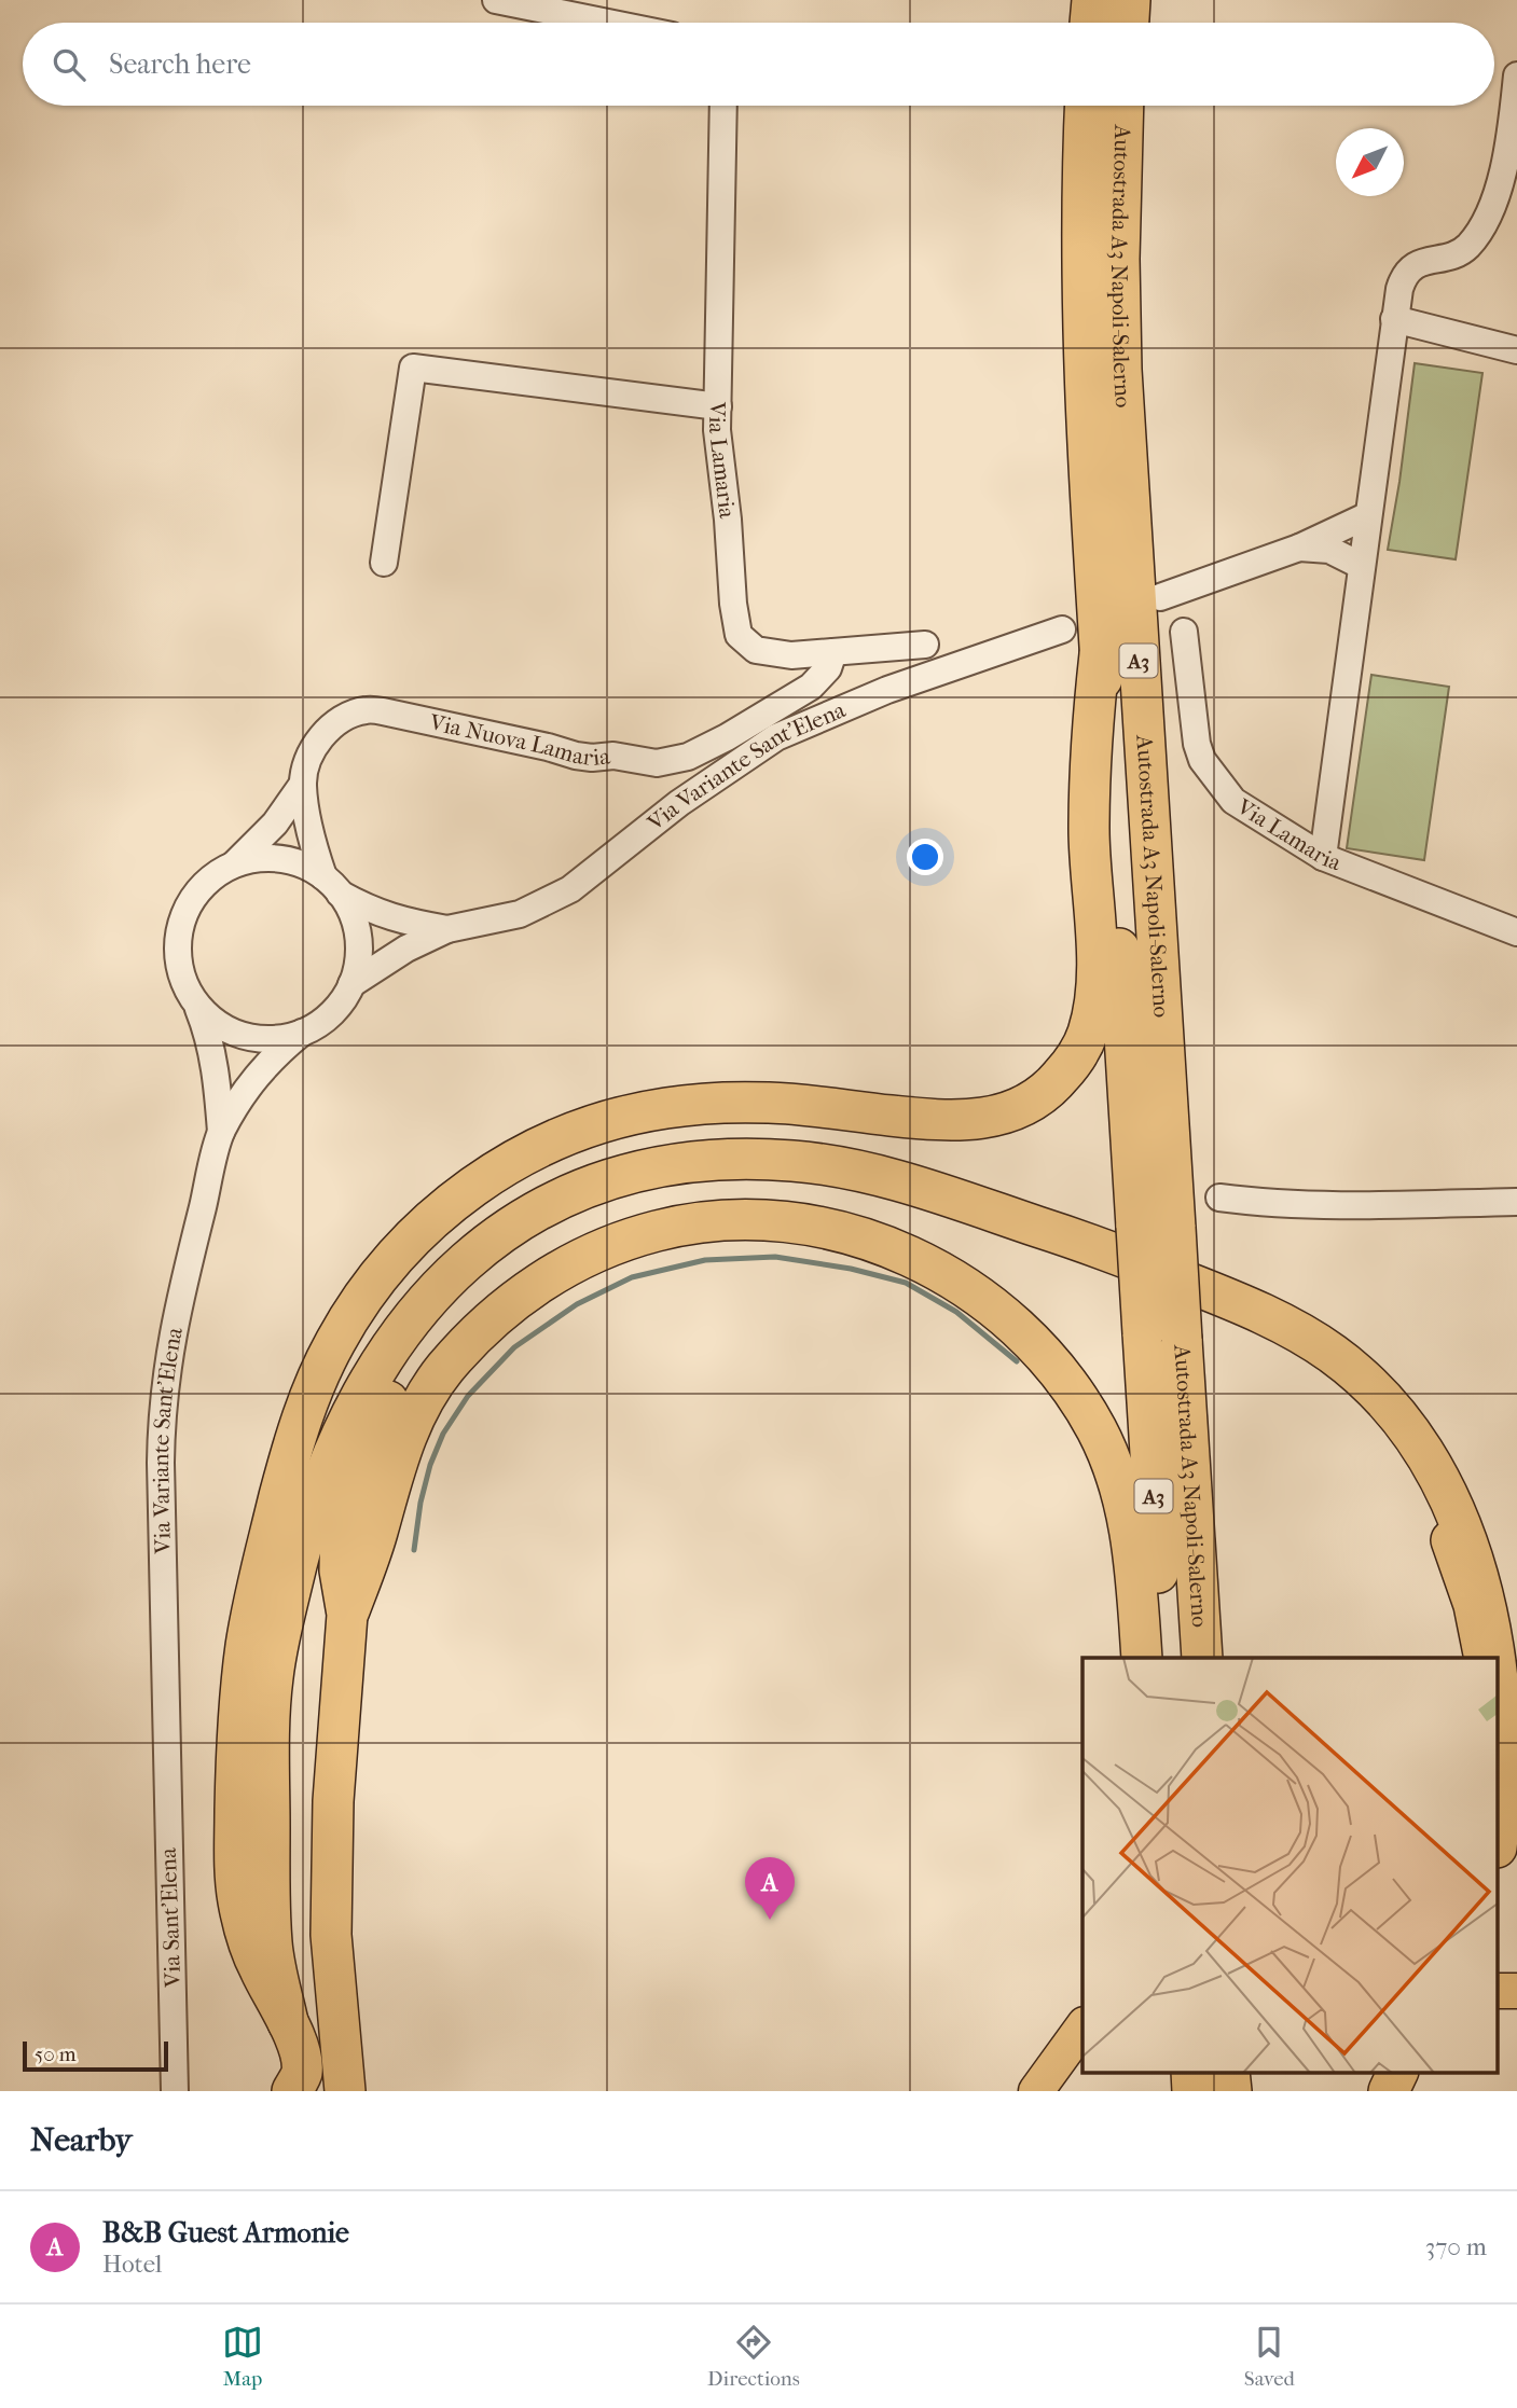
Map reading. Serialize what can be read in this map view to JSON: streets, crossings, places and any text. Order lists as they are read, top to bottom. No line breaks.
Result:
{"streets":{"highway":["Autostrada A3 Napoli-Salerno","A3"],"street":["Via Lamaria","Via Nuova Lamaria","Via Variante Sant'Elena","Via Sant'Elena"]},"crossings":[["Via Lamaria","Via Nuova Lamaria"],["Via Nuova Lamaria","Via Variante Sant'Elena"],["Via Variante Sant'Elena","Via Sant'Elena"]],"scale_bar":"50 m","north":"bottom left","page":{"search":"Search here","pins":"A","scale":"50 m","heading":"Nearby","list":[{"mark":"A","name":"B&B Guest Armonie","note":"Hotel","value":"370 m"}],"nav":["Map","Directions","Saved"]}}
